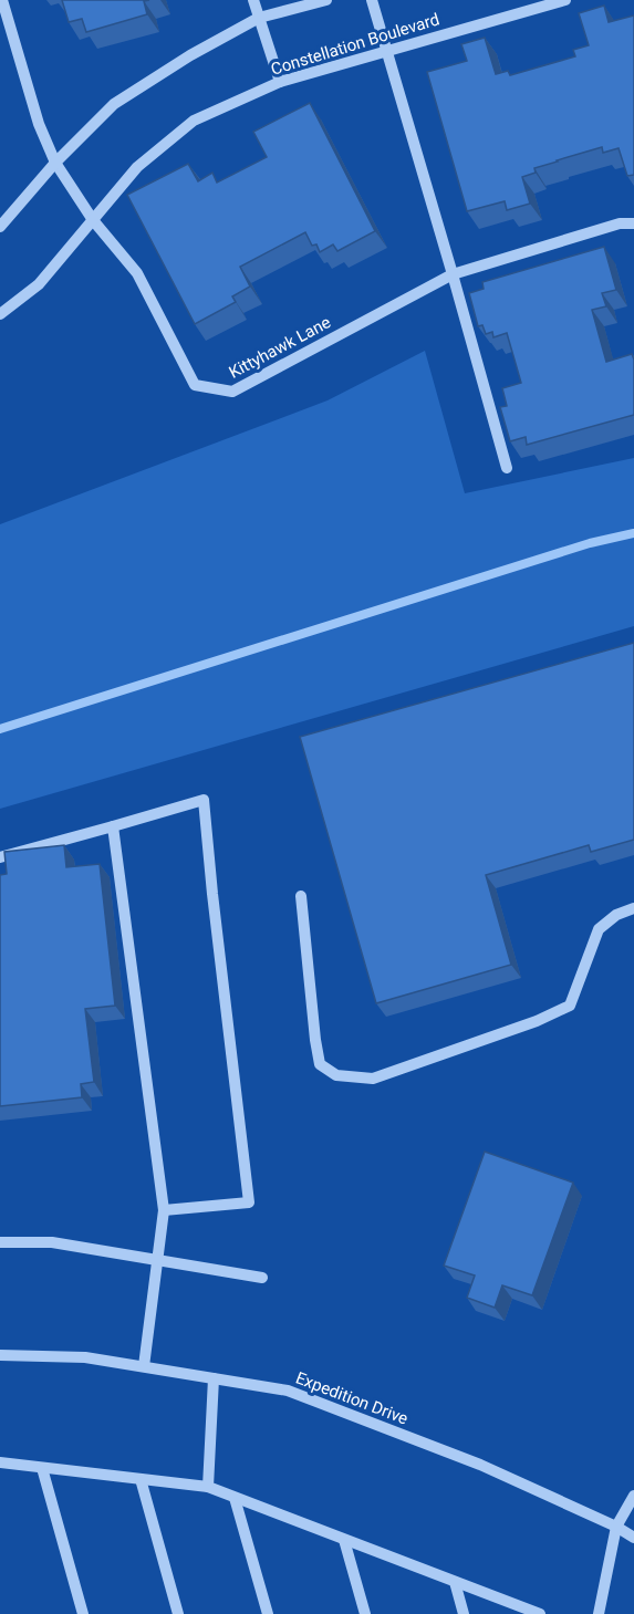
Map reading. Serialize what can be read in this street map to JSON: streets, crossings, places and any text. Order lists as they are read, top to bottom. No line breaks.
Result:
{"streets":{"street":["Constellation Boulevard","Kittyhawk Lane","Expedition Drive"]},"crossings":[["Constellation Boulevard","Kittyhawk Lane"]]}
